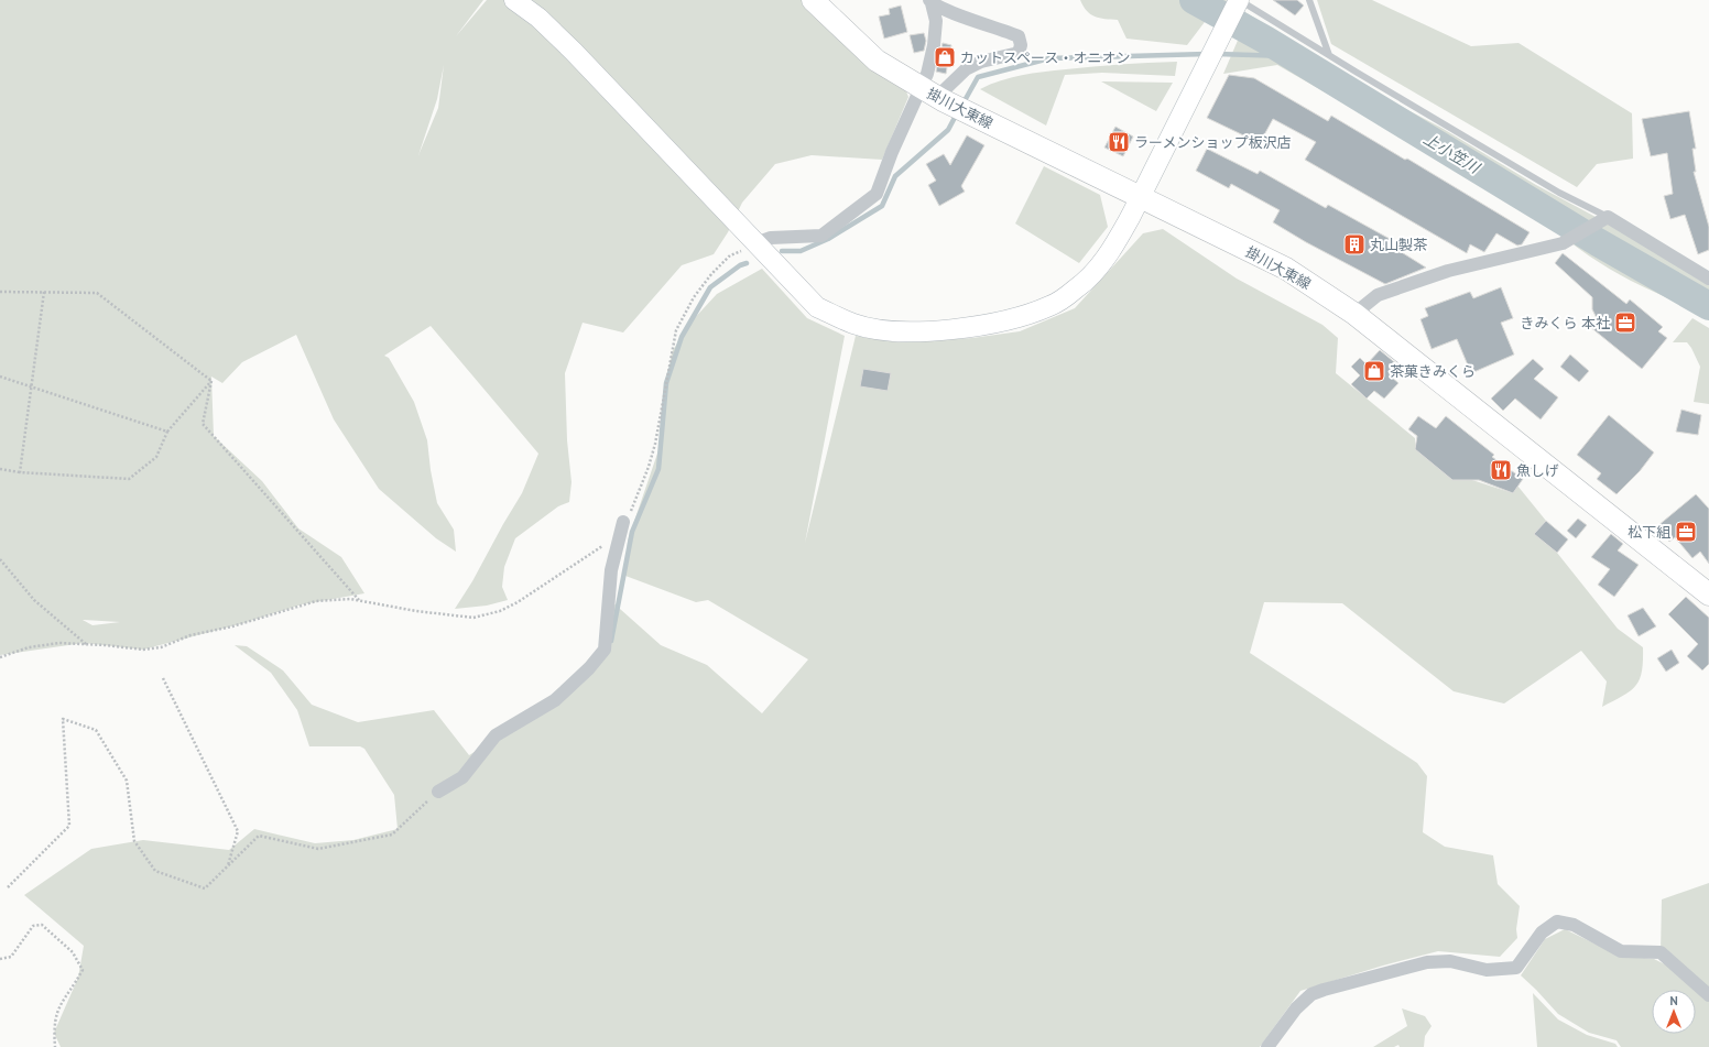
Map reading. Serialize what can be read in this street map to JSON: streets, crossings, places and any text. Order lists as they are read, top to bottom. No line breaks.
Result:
{"streets":{"main road":["掛川大東線"]},"water":["上小笠川"],"places":{"shop":["カットスペース・オニオン","茶菓きみくら"],"restaurant":["ラーメンショップ板沢店","魚しげ"],"building":["丸山製茶"],"office":["きみくら 本社","松下組"]},"north":"top"}
